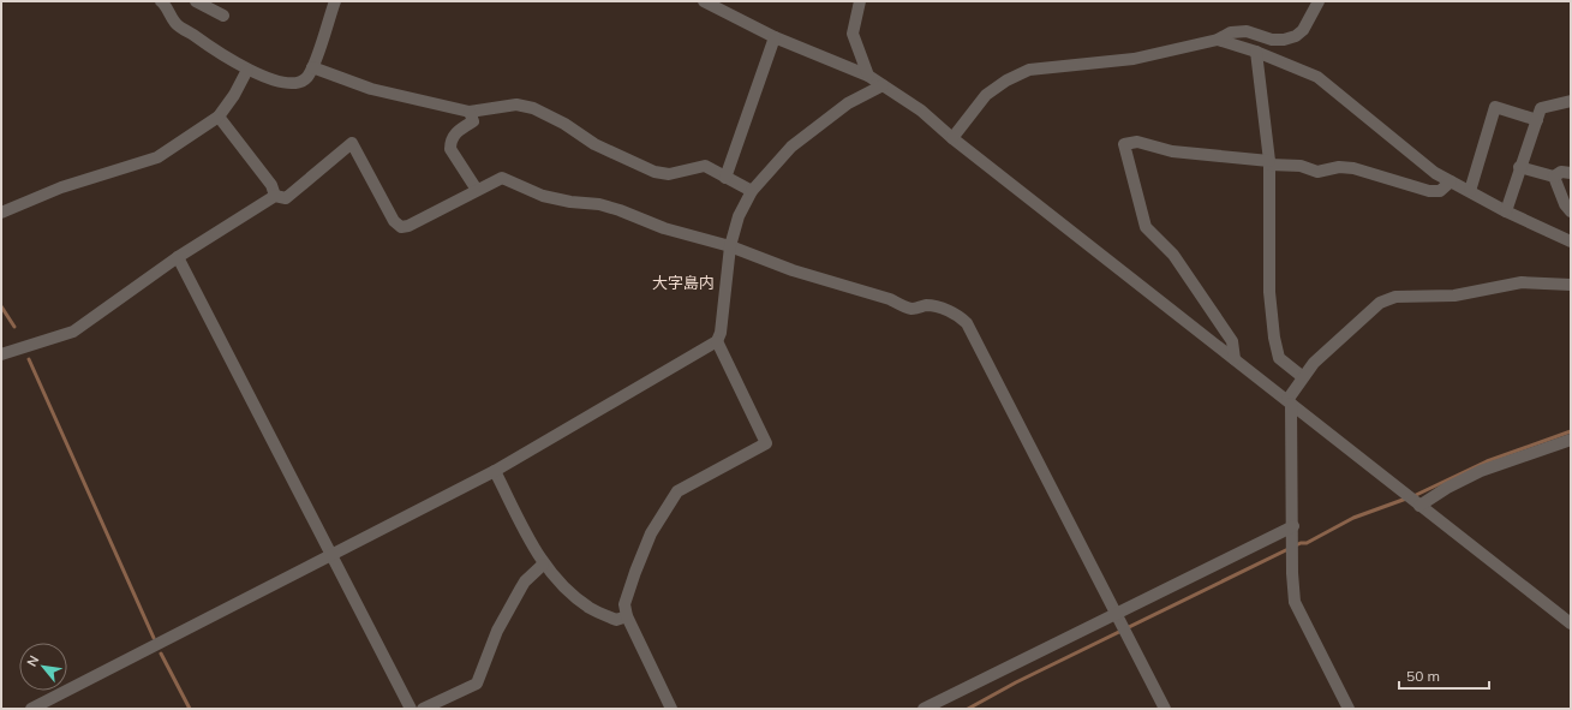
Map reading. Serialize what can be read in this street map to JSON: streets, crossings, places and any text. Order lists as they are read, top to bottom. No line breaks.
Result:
{"districts":["大字島内"],"scale_bar":"50 m","north":"top left"}
